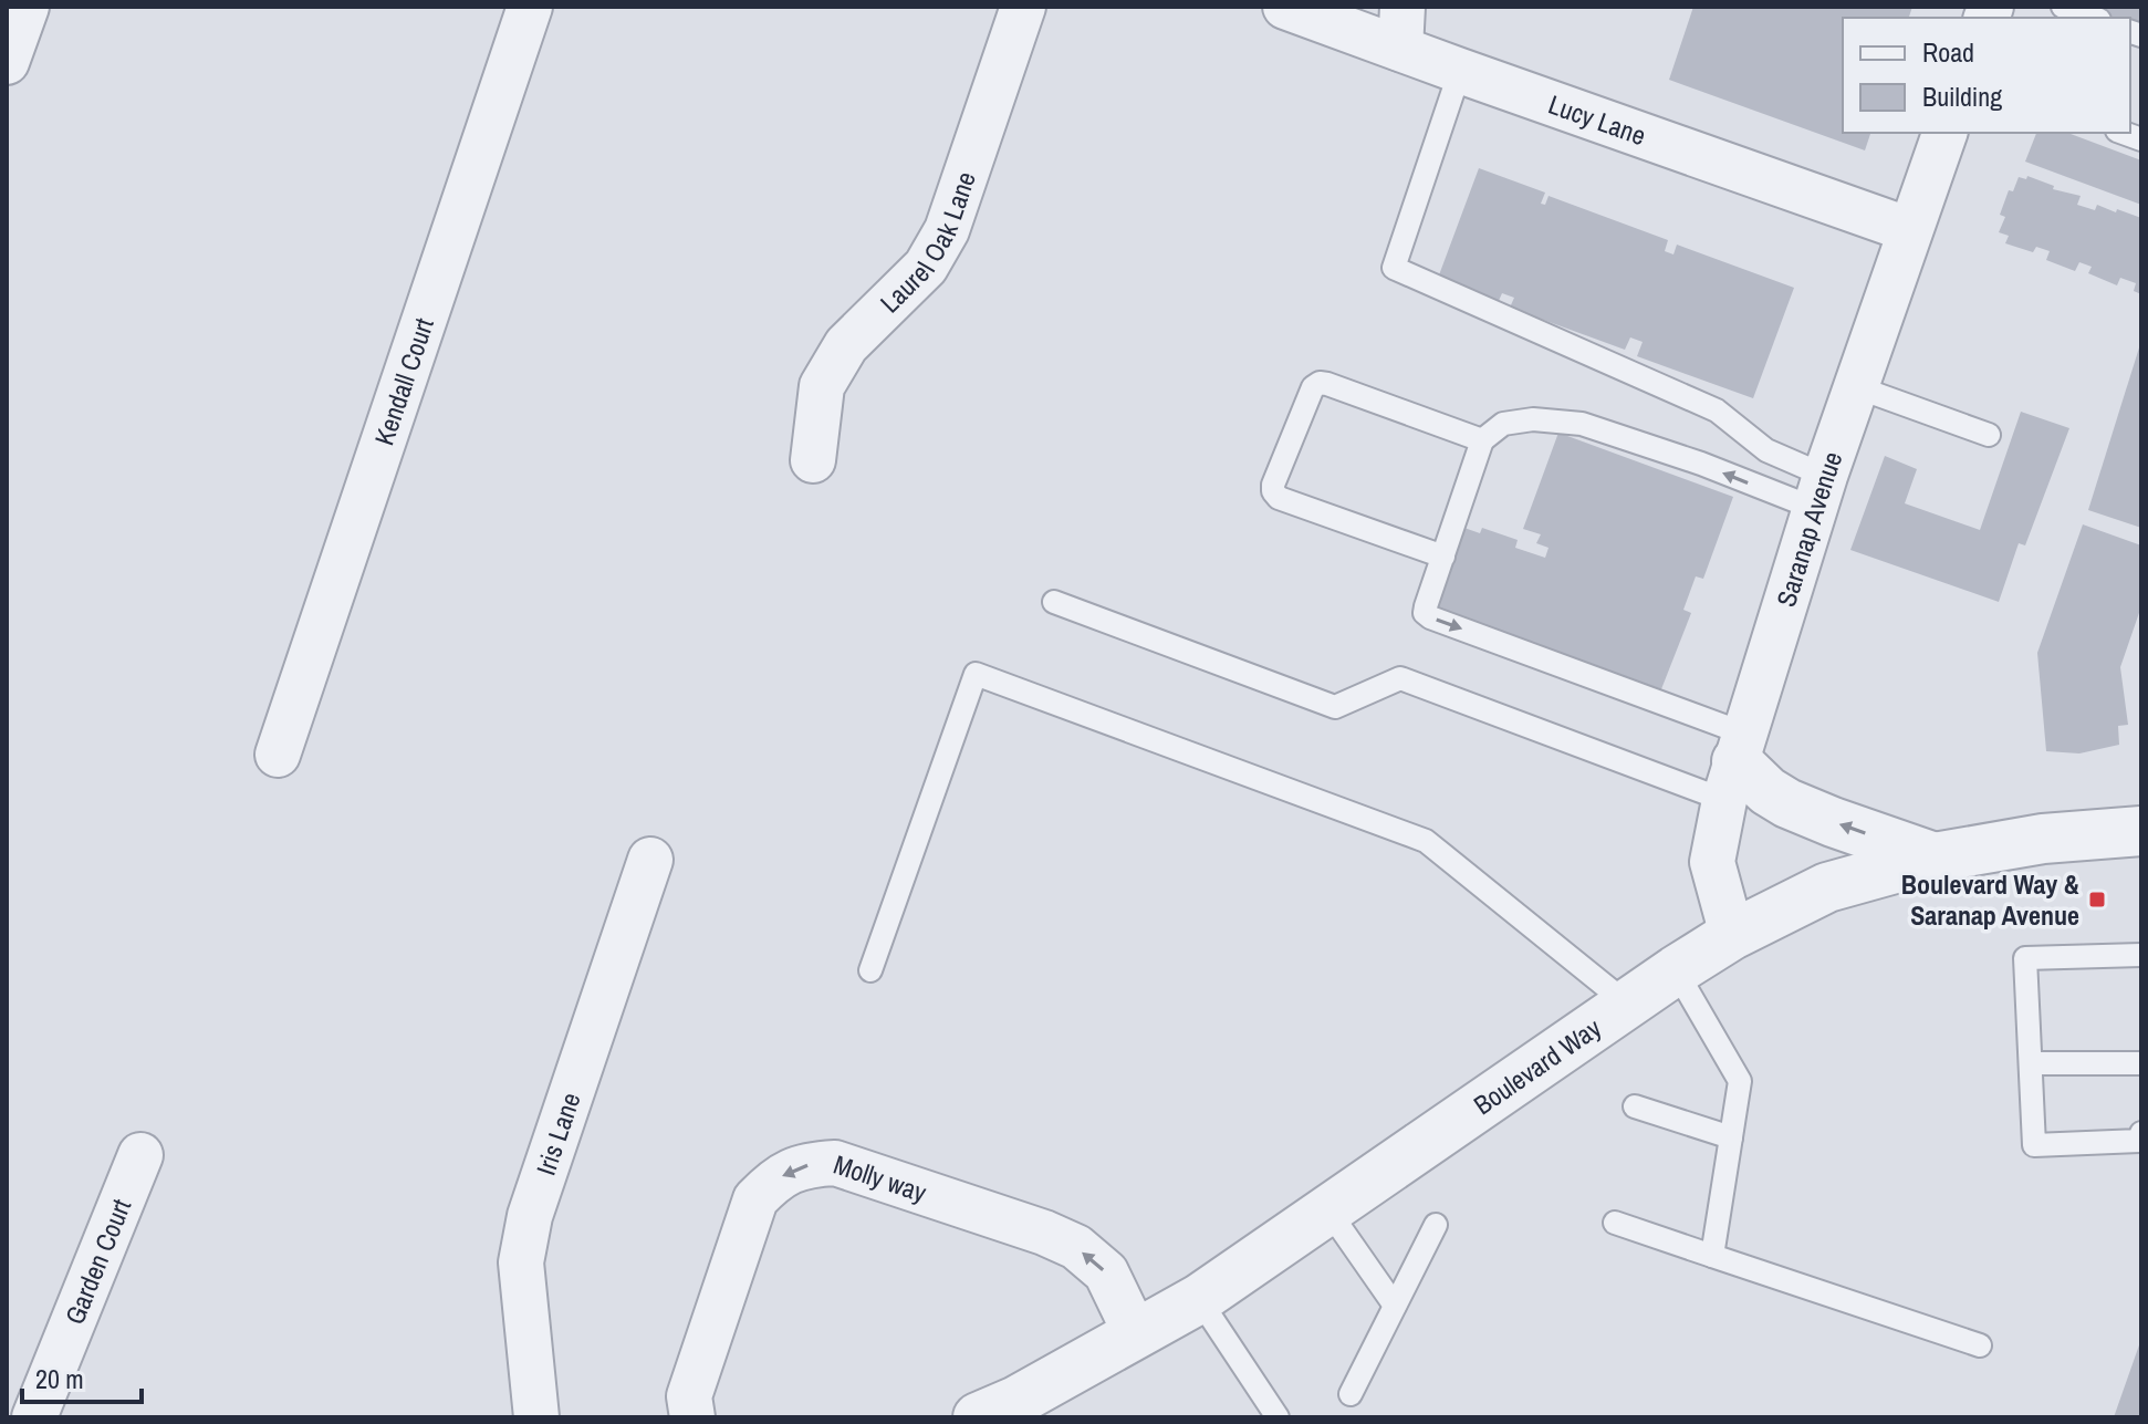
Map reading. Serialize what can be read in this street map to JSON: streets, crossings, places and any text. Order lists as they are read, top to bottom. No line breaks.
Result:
{"streets":{"street":["Lucy Lane","Laurel Oak Lane","Kendall Court","Saranap Avenue","Boulevard Way","Iris Lane","Molly way","Garden Court"]},"crossings":[["Lucy Lane","Saranap Avenue"],["Saranap Avenue","Boulevard Way"],["Boulevard Way","Molly way"]],"places":{"transit":["Boulevard Way & Saranap Avenue"]},"legend":["Road","Building"],"scale_bar":"20 m"}
